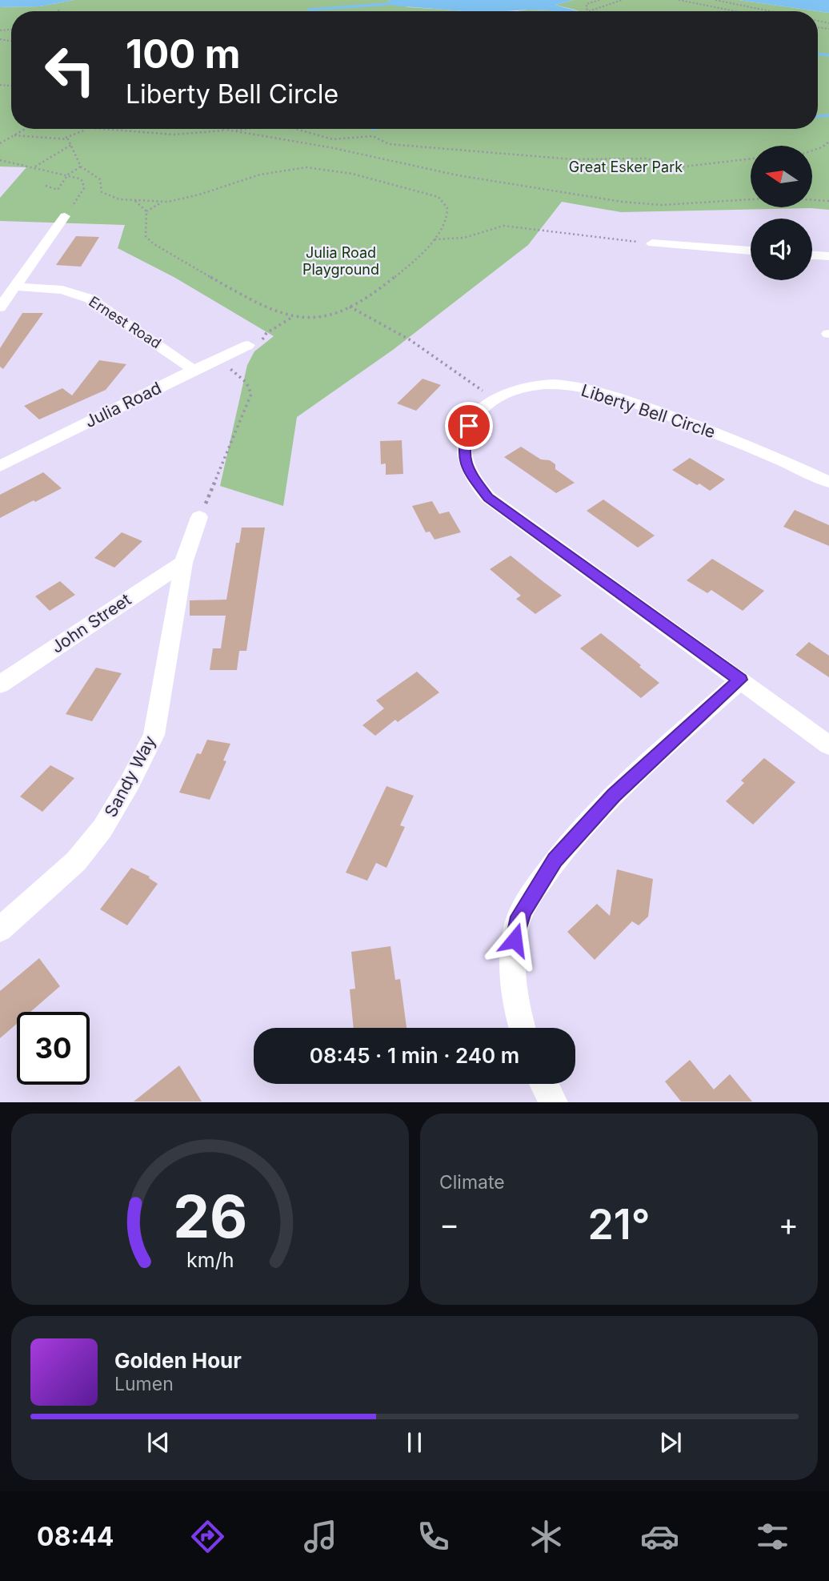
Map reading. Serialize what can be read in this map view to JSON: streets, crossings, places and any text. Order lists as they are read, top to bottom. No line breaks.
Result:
{"streets":{"street":["Ernest Road","Julia Road","Liberty Bell Circle","John Street","Sandy Way"]},"crossings":[["Ernest Road","Julia Road"],["John Street","Sandy Way"]],"parks":["Great Esker Park","Julia Road Playground"],"north":"left","page":{"turn":["100 m","Liberty Bell Circle"],"limit":"30","trip":"08:45 · 1 min · 240 m","tile":"Climate","heat":["−","21°","+"],"song":["Golden Hour","Lumen"],"tabs":"08:44","gauge":["26","km/h"]}}
